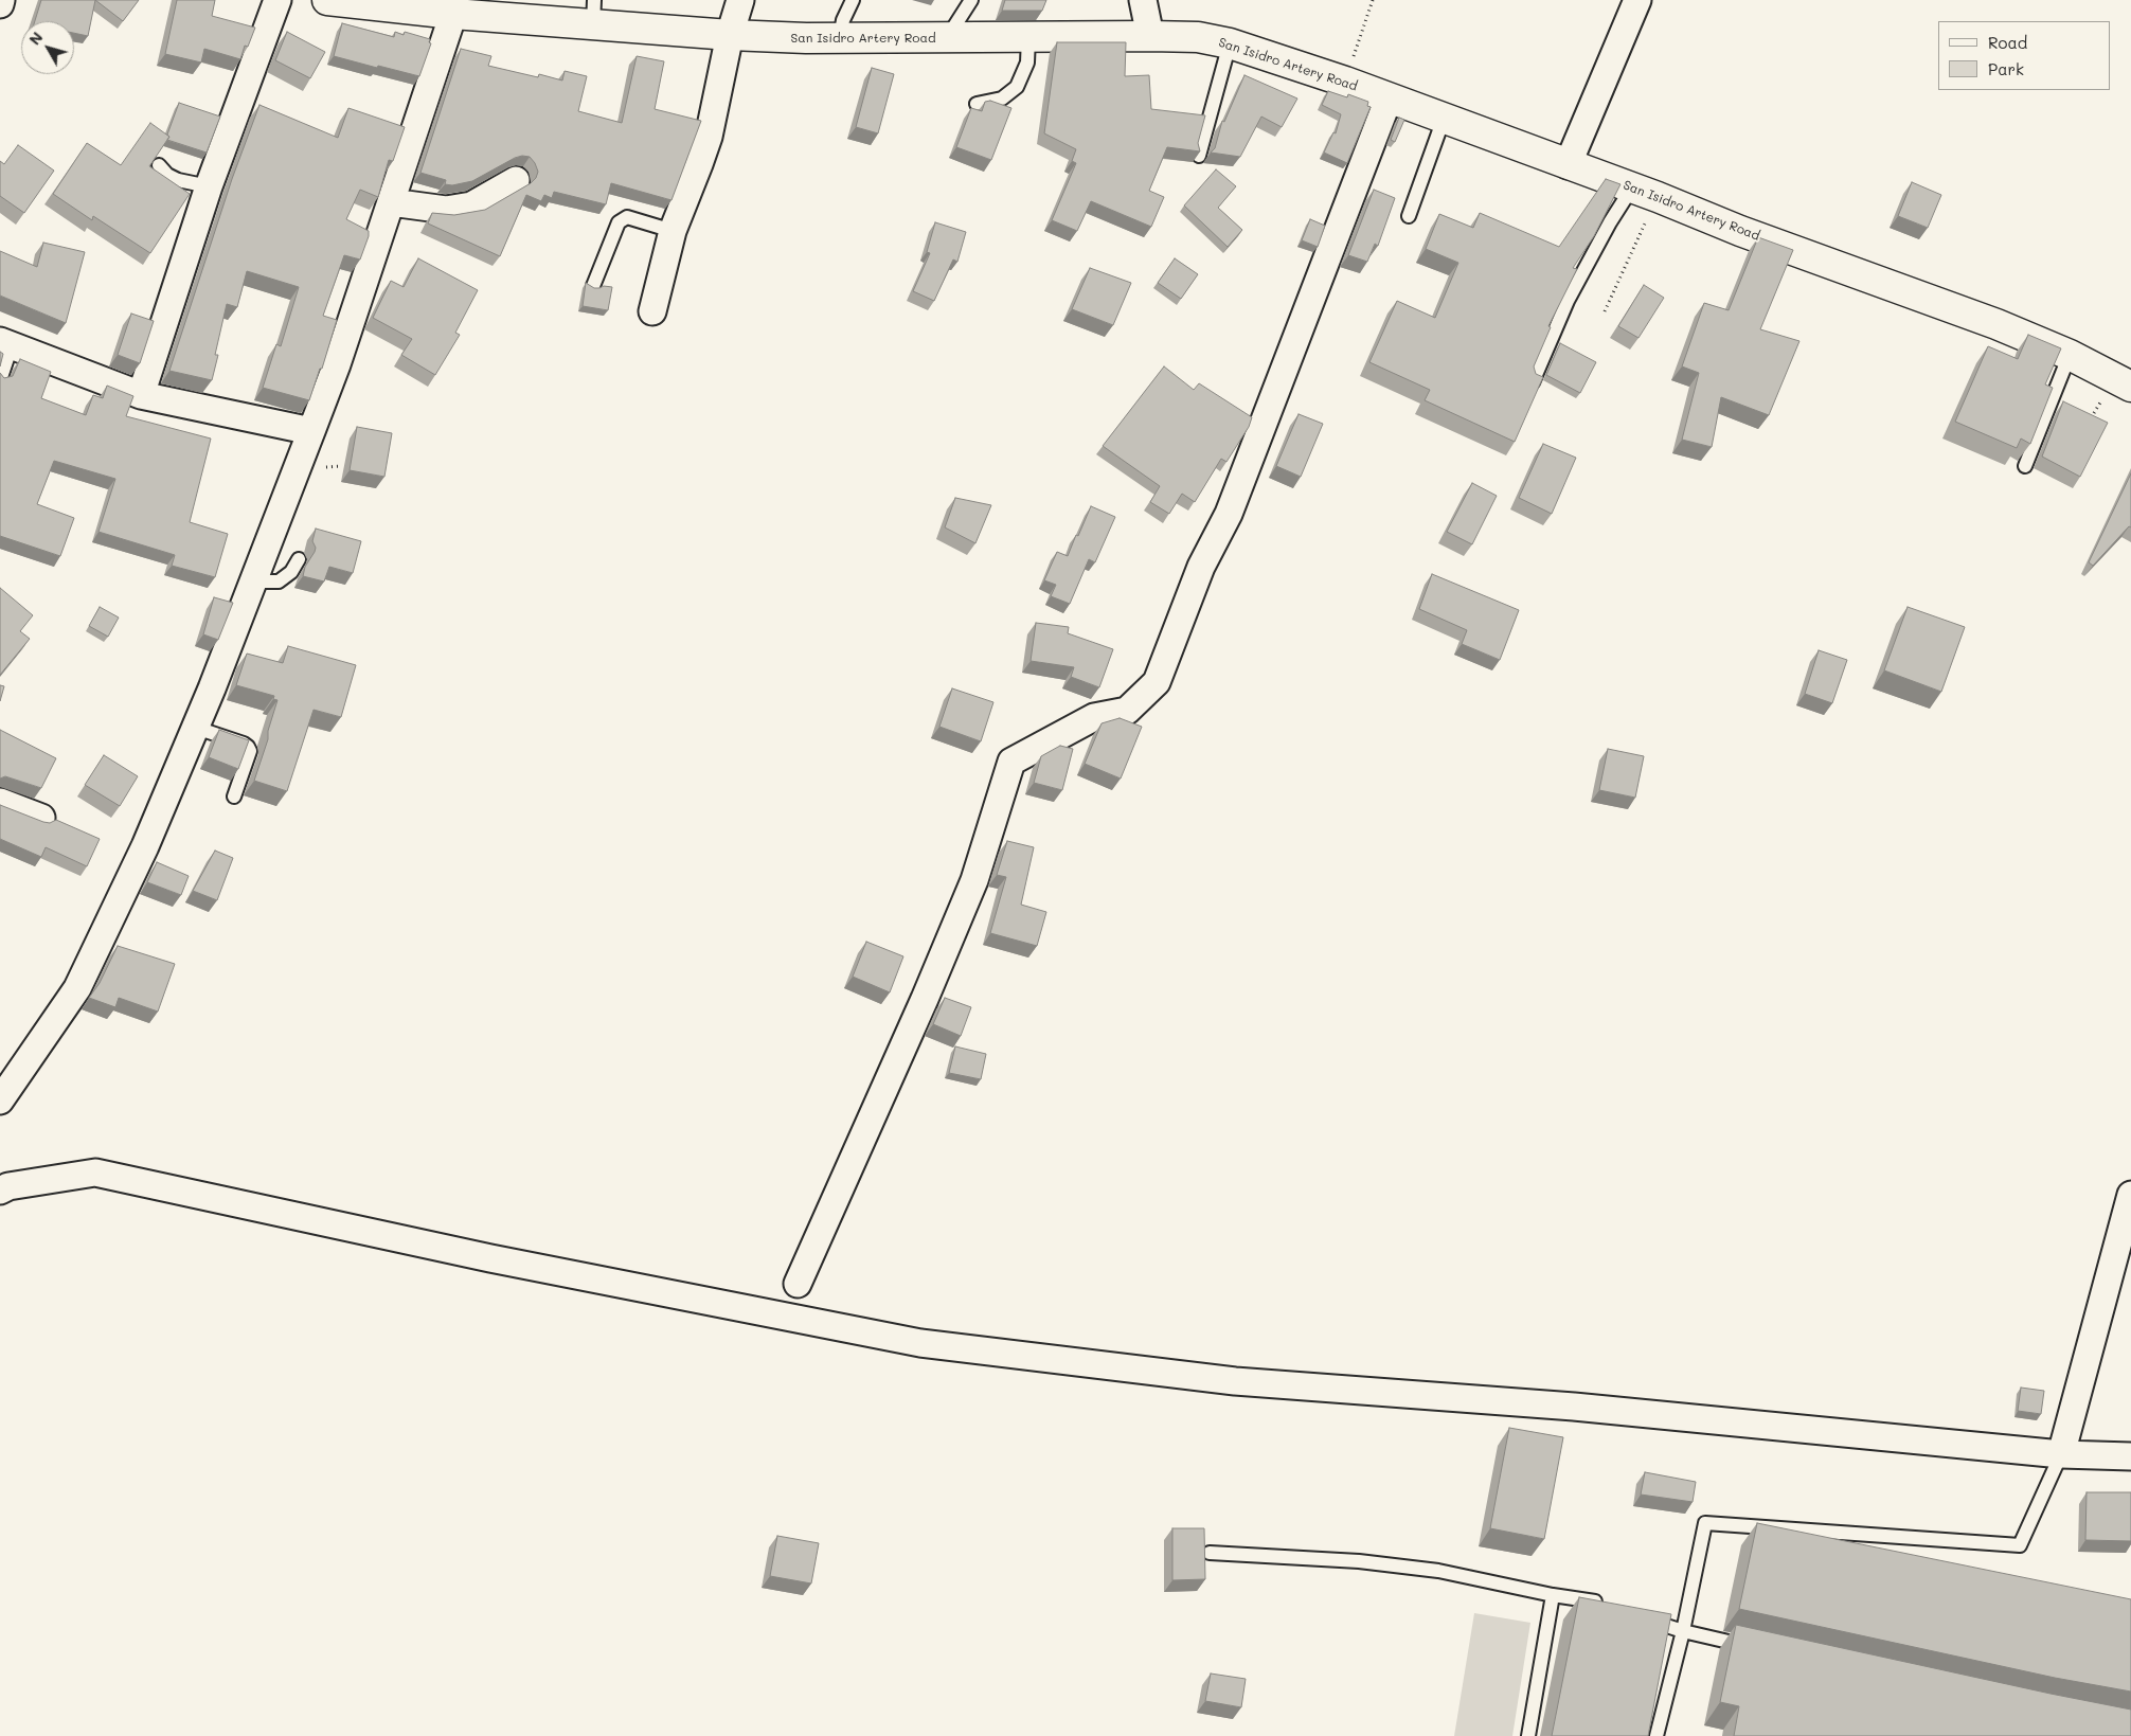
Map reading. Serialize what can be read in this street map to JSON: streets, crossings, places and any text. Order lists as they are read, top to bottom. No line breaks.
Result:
{"streets":{"street":["San Isidro Artery Road"]},"legend":["Road","Park"],"north":"top left"}
